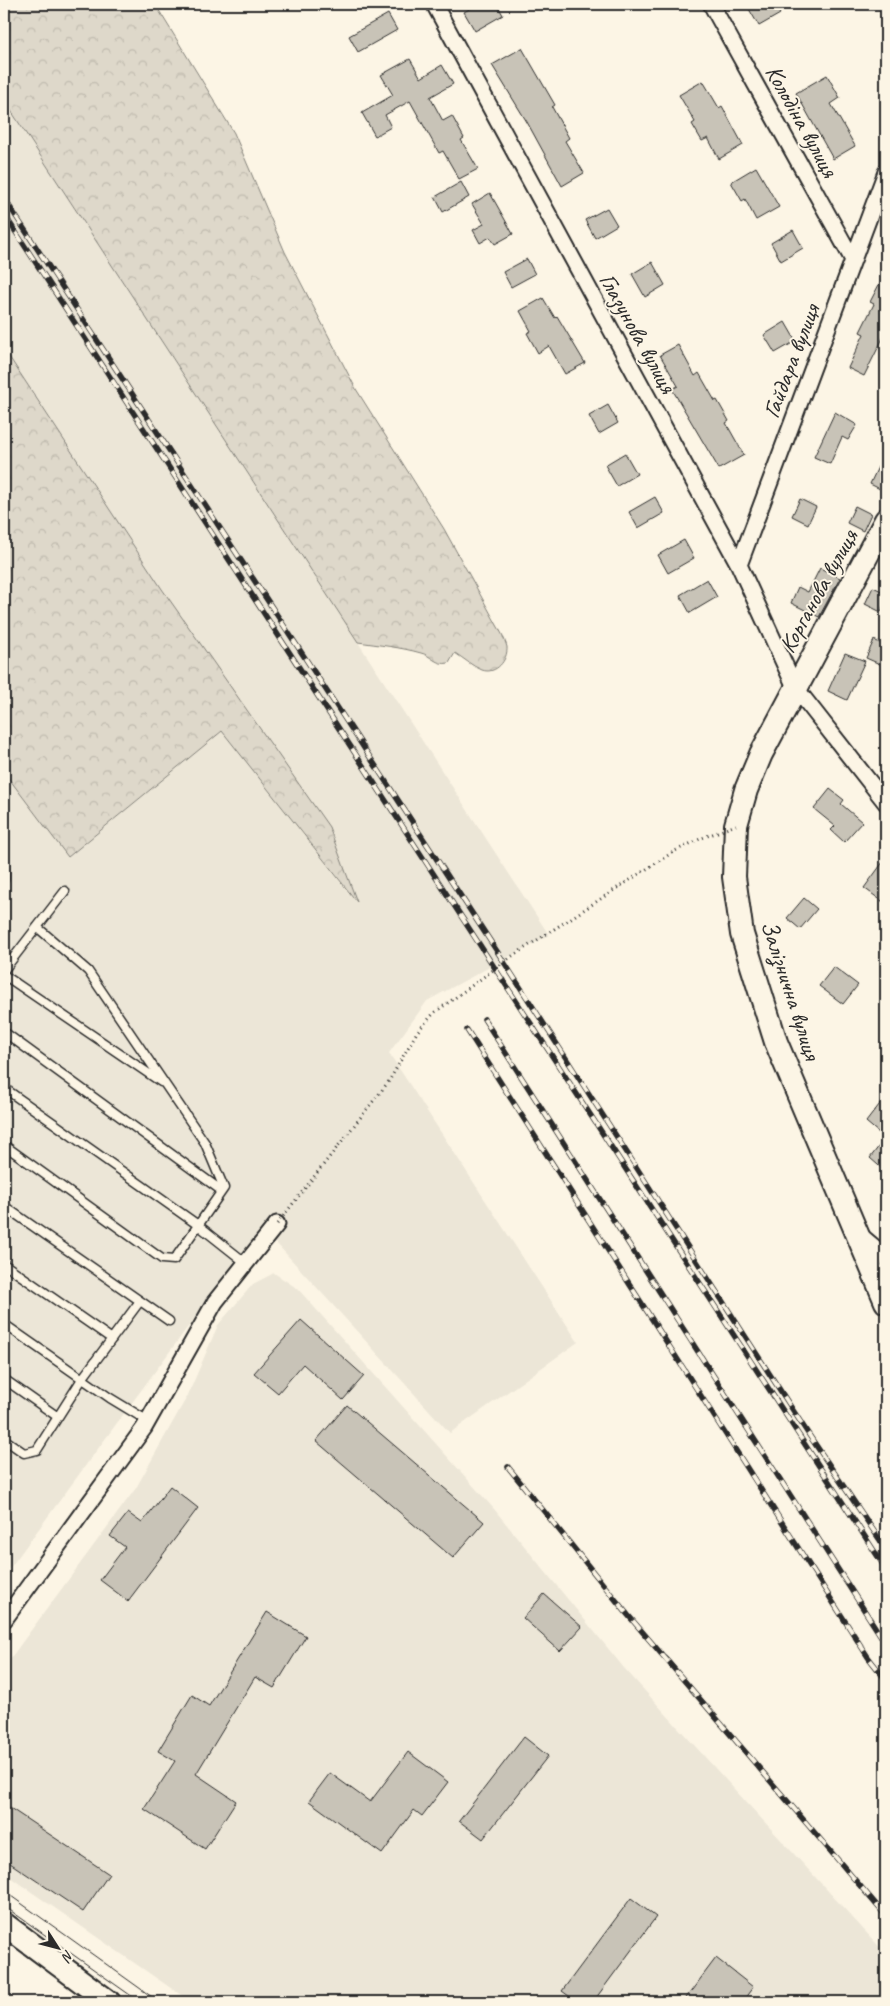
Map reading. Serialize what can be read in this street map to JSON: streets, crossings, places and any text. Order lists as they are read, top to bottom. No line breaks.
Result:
{"streets":{"main road":["Корганова вулиця","Залізнична вулиця"],"street":["Колодіна вулиця","Глазунова вулиця","Гайдара вулиця"]},"crossings":[["Колодіна вулиця","Гайдара вулиця"],["Глазунова вулиця","Гайдара вулиця"],["Глазунова вулиця","Корганова вулиця"],["Глазунова вулиця","Залізнична вулиця"],["Корганова вулиця","Залізнична вулиця"]],"north":"bottom right"}
